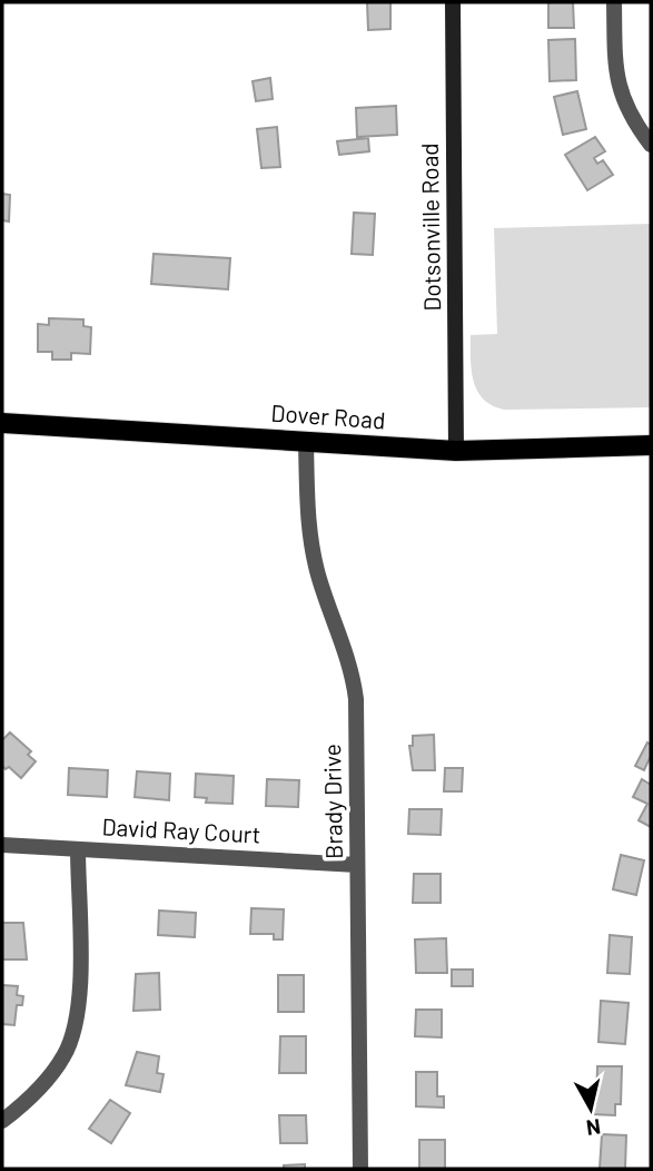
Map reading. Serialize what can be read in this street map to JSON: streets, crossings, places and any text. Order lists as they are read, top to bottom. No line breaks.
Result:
{"streets":{"main road":["Dotsonville Road","Dover Road"],"street":["Brady Drive","David Ray Court"]},"crossings":[["Dotsonville Road","Dover Road"],["Dover Road","Brady Drive"],["Brady Drive","David Ray Court"]],"north":"bottom"}
